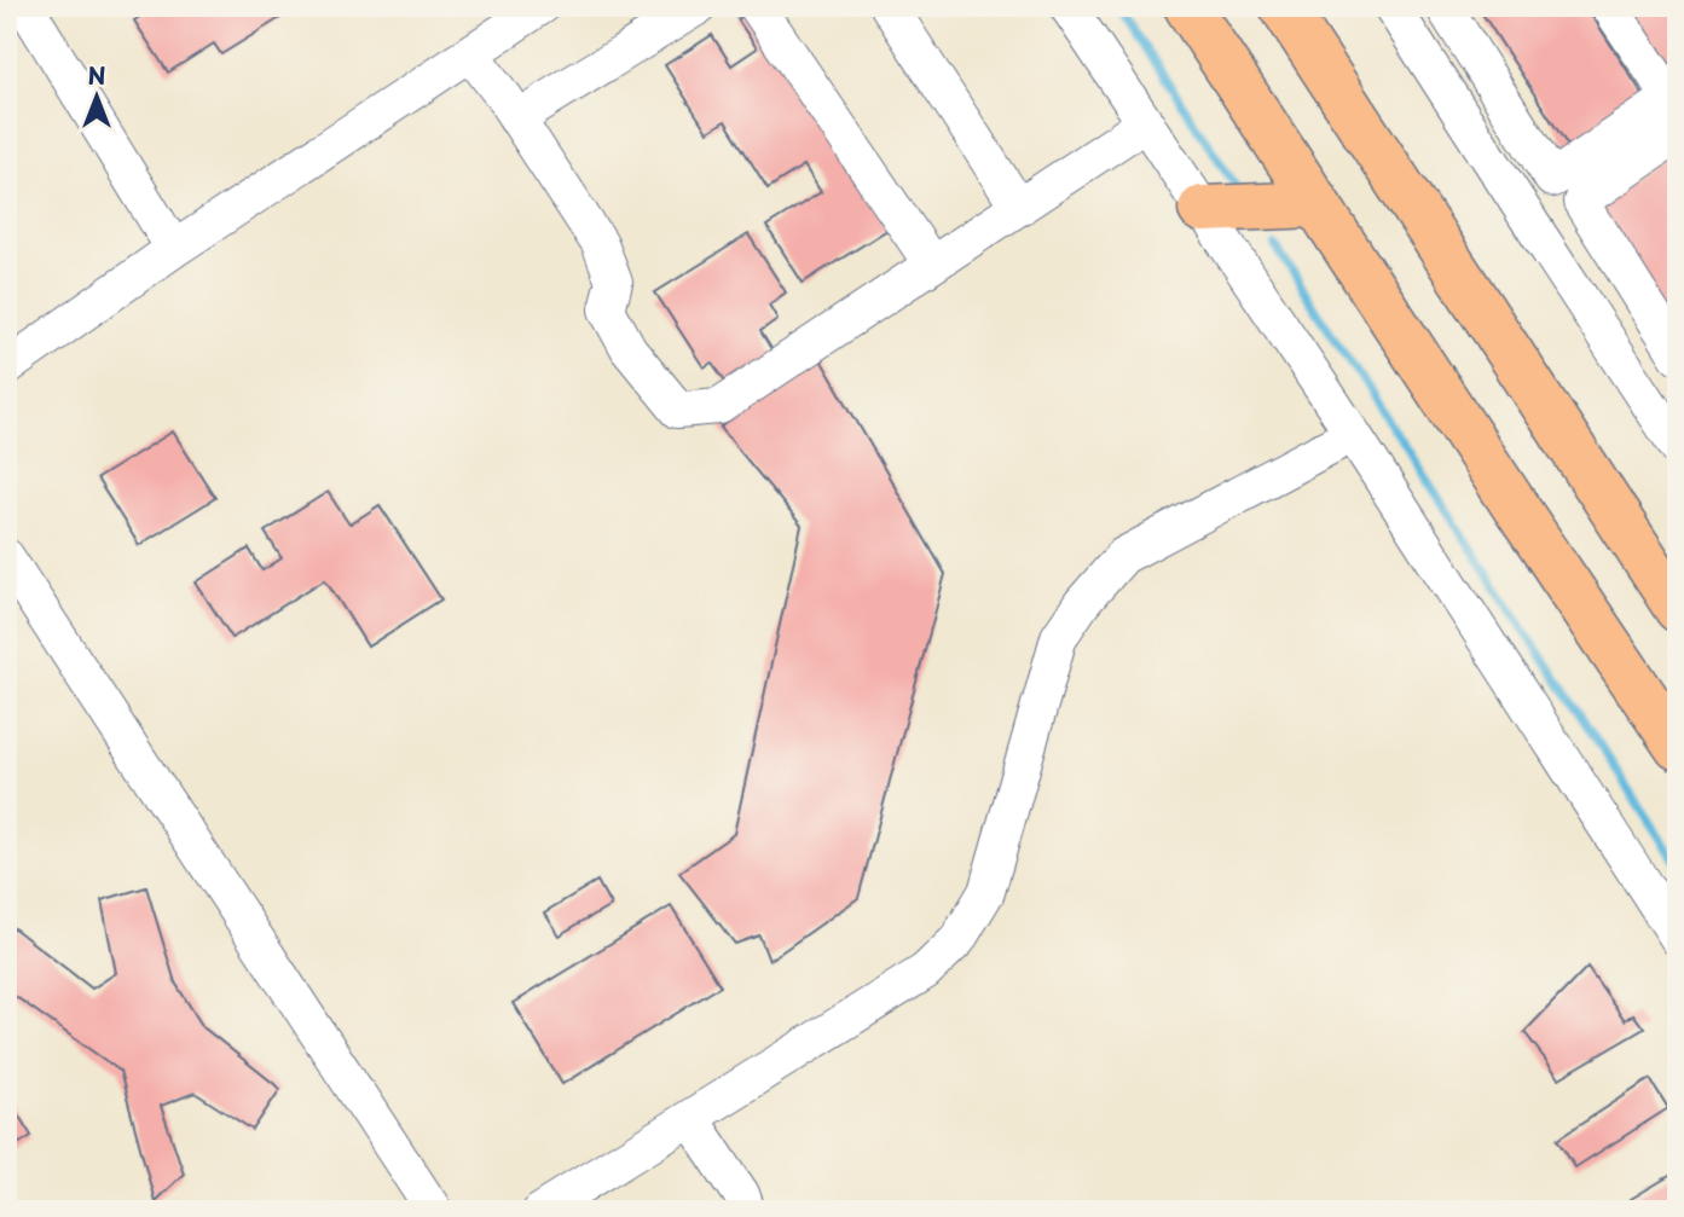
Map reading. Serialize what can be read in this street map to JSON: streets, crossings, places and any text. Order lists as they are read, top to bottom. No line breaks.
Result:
{"north":"top"}
